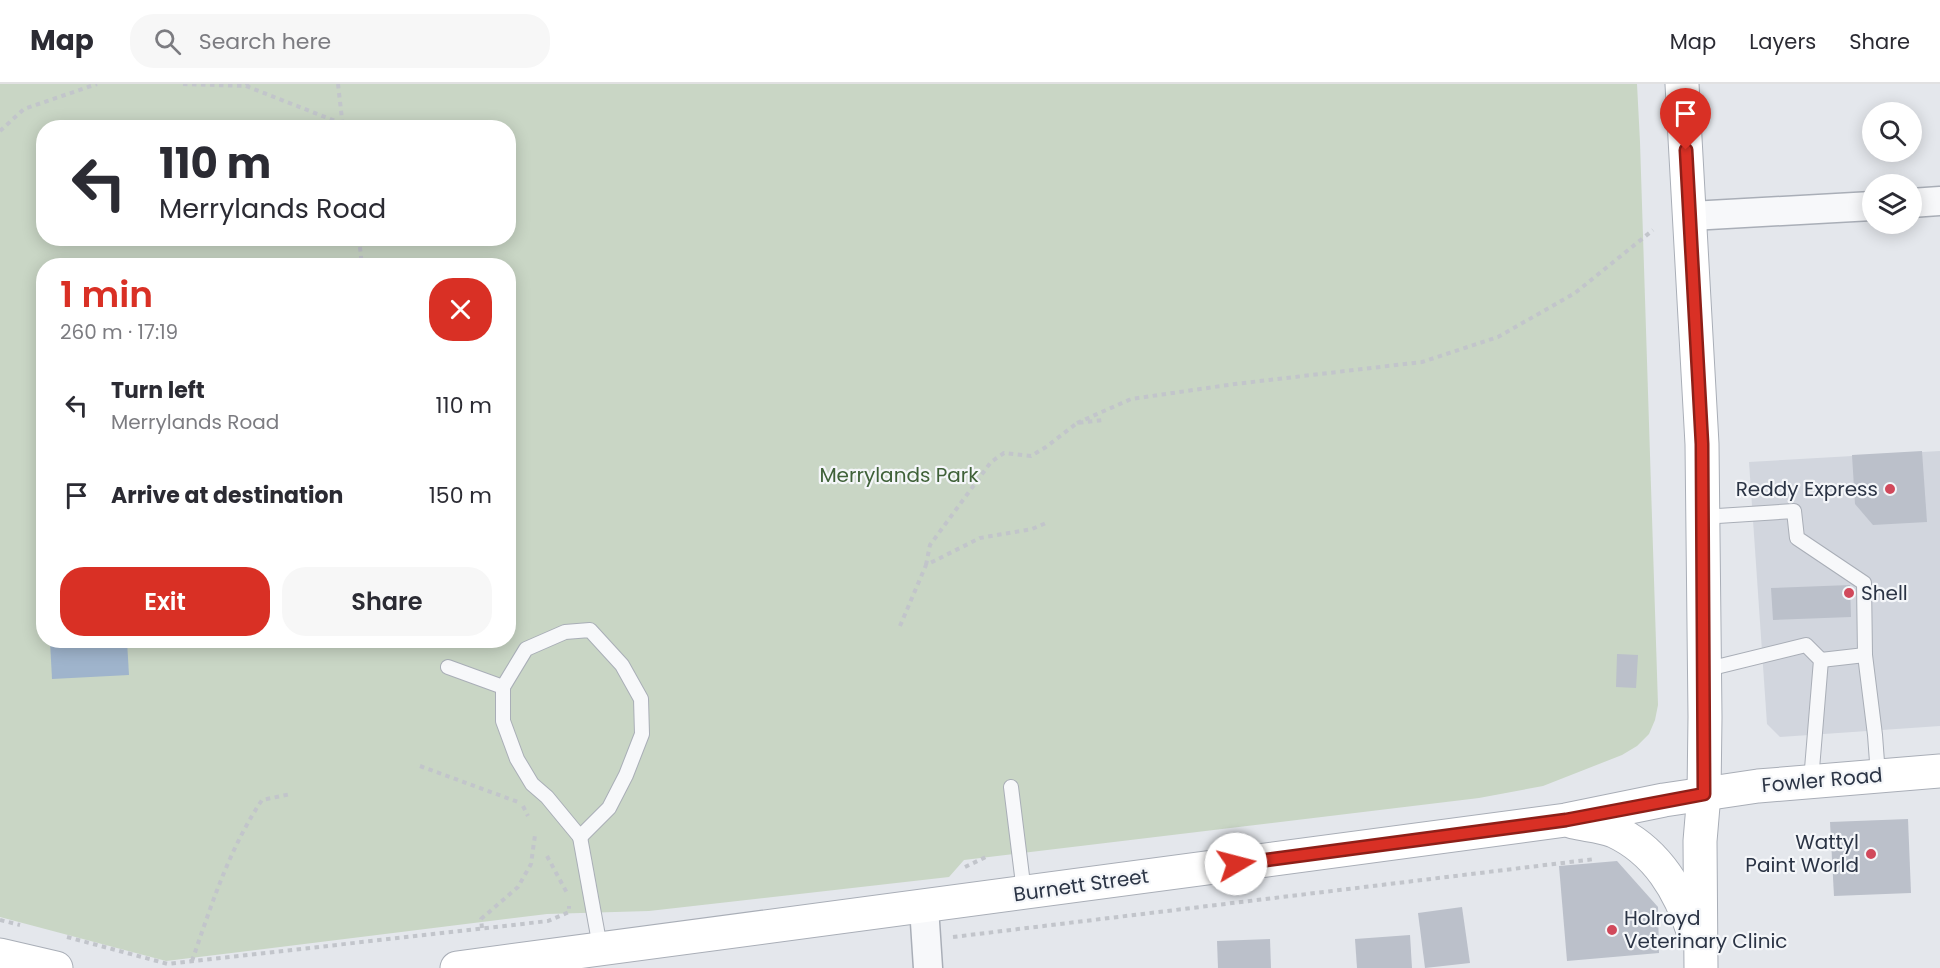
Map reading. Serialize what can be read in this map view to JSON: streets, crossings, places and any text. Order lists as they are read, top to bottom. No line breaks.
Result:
{"streets":{"main road":["Fowler Road","Burnett Street"]},"crossings":[["Fowler Road","Burnett Street"]],"parks":["Merrylands Park"],"places":["Reddy Express","Shell","Wattyl Paint World","Holroyd Veterinary Clinic"],"page":{"header":"Map","search":"Search here","nav":["Map","Layers","Share"],"turn":["110 m","Merrylands Road"],"heading":["1 min","260 m · 17:19"],"list":[{"name":"Turn left","note":"Merrylands Road","value":"110 m"},{"name":"Arrive at destination","value":"150 m"}],"buttons":["Exit","Share"]}}
